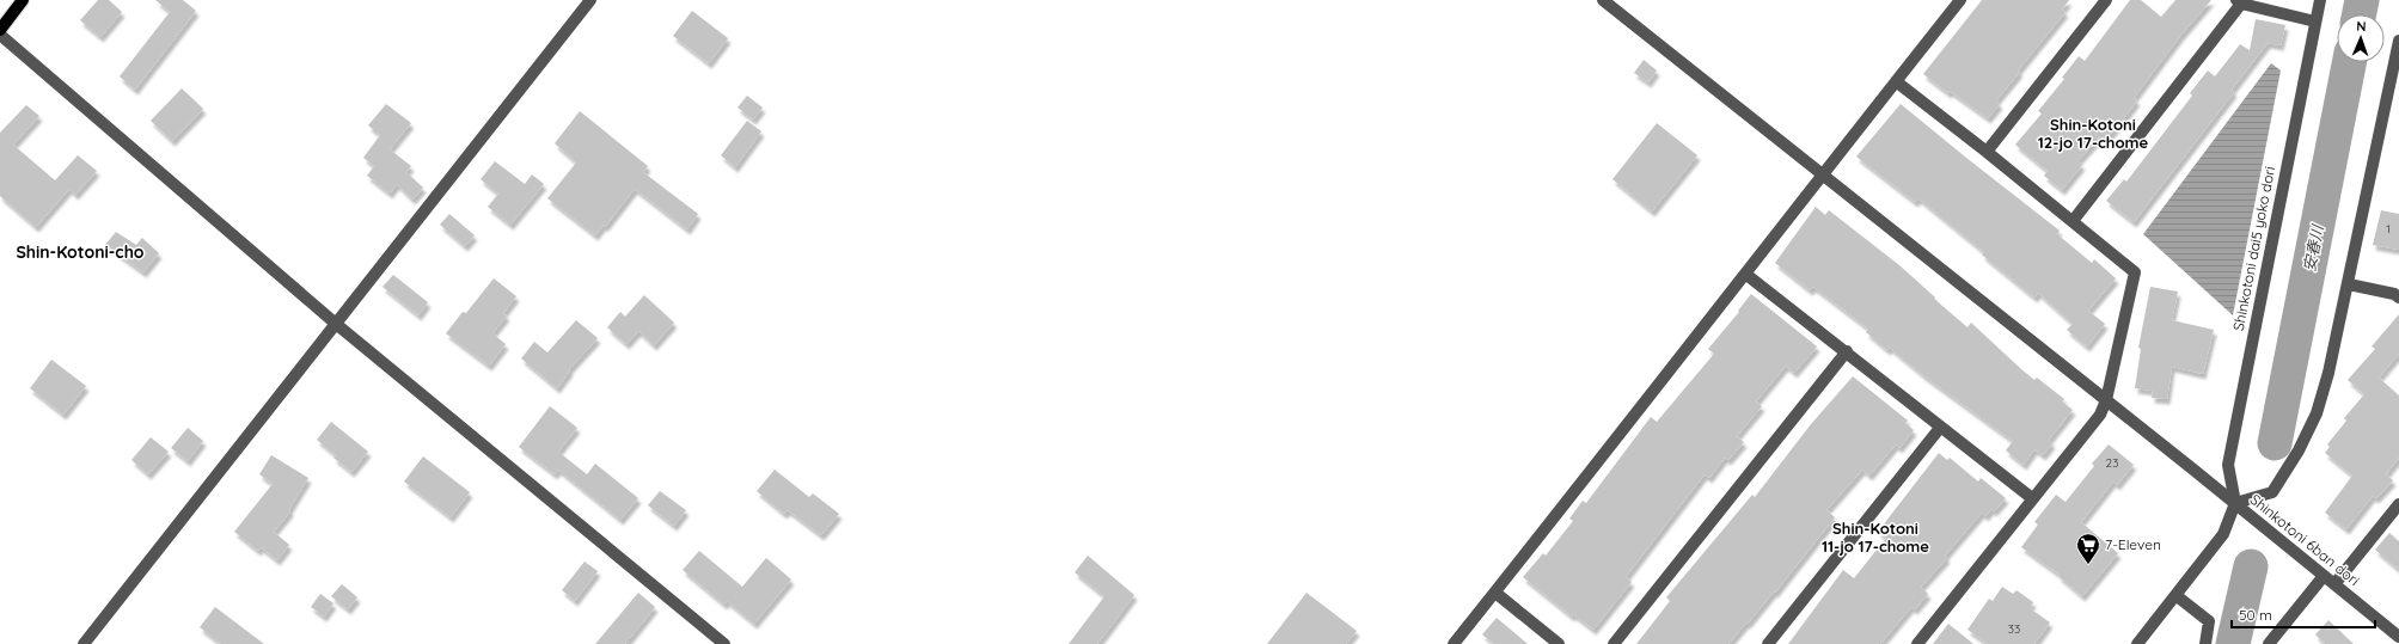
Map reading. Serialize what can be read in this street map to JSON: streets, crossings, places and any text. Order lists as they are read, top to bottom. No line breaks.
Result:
{"streets":{"street":["Shinkotoni dai5 yoko dori","Shinkotoni 6ban dori"]},"crossings":[["Shinkotoni dai5 yoko dori","Shinkotoni 6ban dori"]],"districts":["Shin-Kotoni 12-jo 17-chome","Shin-Kotoni-cho","Shin-Kotoni 11-jo 17-chome"],"water":["安春川"],"places":{"supermarket":["7-Eleven"]},"house_numbers":["1","23","33"],"scale_bar":"50 m","north":"top"}
